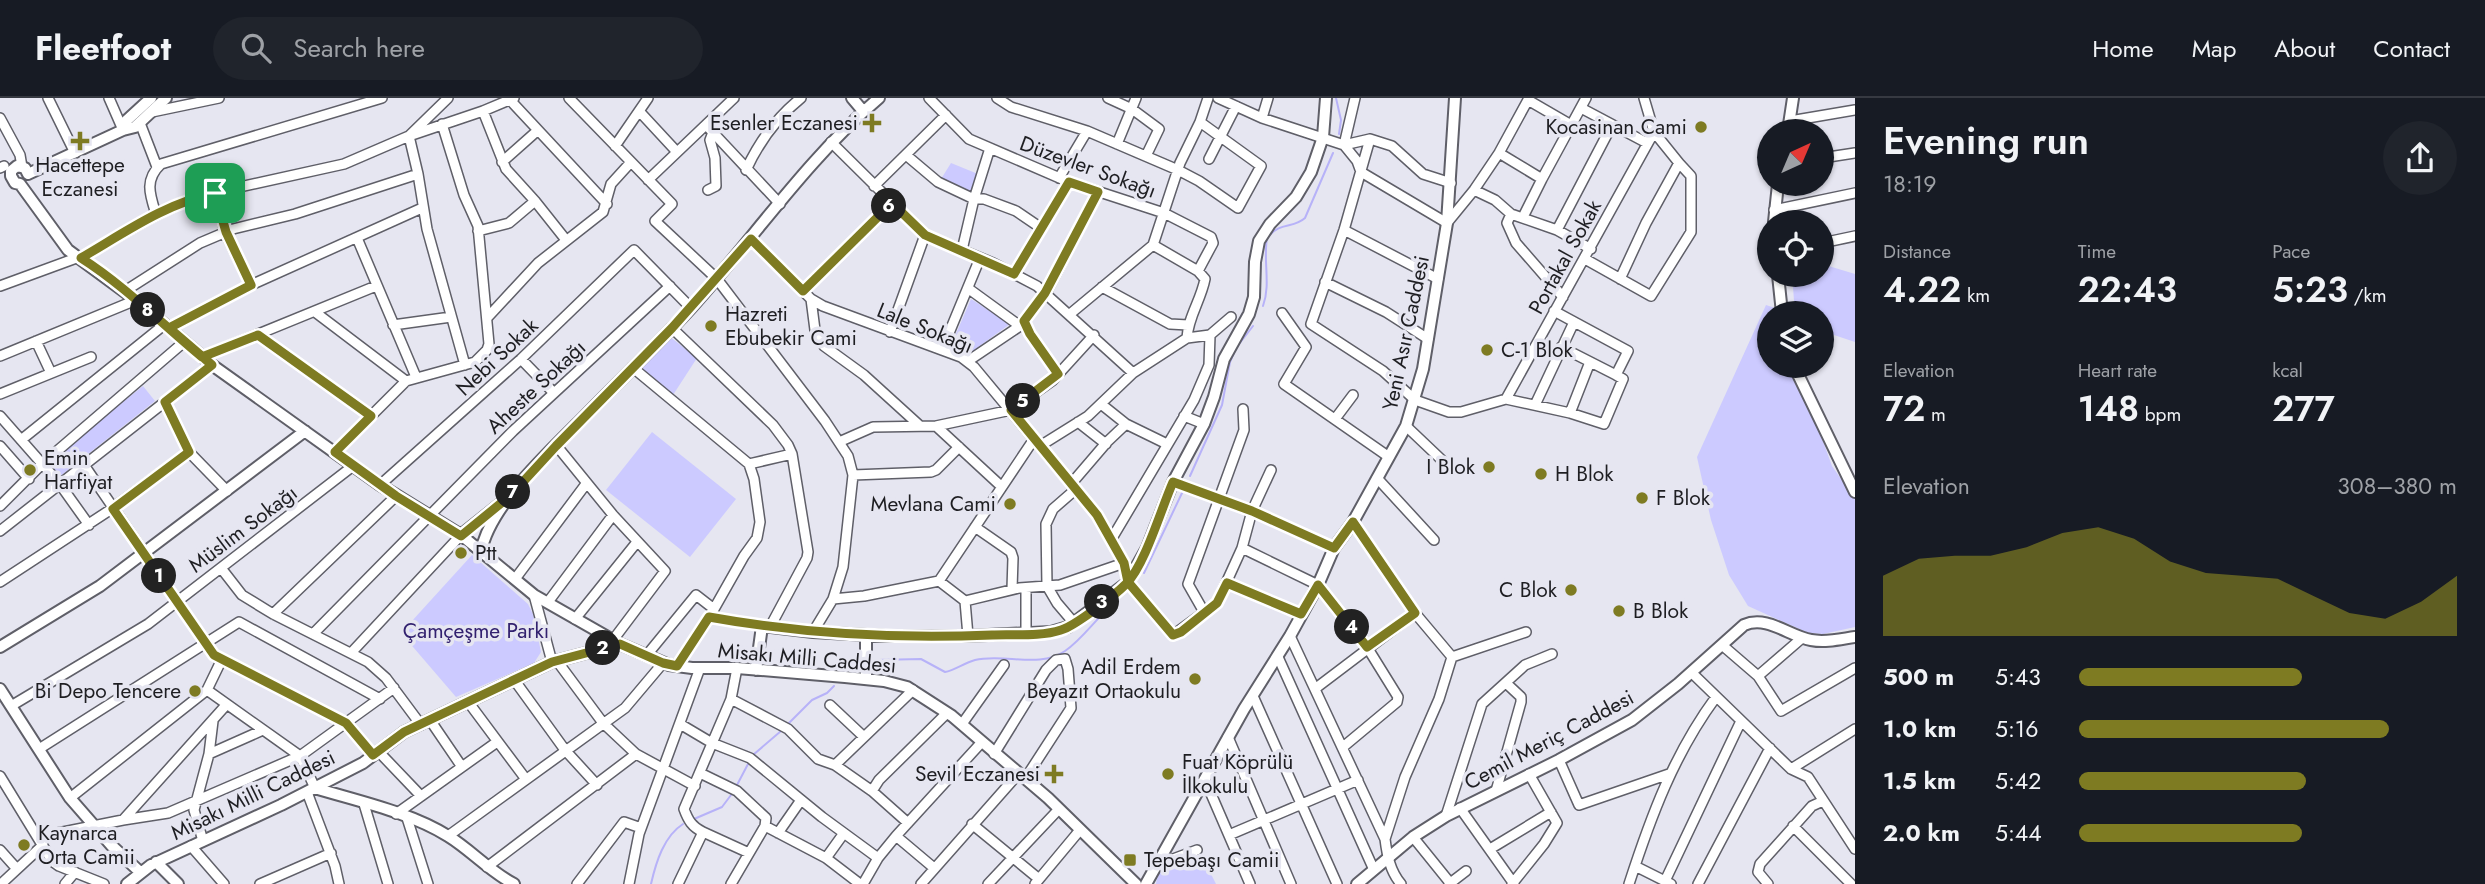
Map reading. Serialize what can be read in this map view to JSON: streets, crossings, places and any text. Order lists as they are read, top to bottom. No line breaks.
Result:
{"streets":{"street":["Düzevler Sokağı","Portakal Sokak","Lale Sokağı","Yeni Asır Caddesi","Nebi Sokak","Aheste Sokağı","Müslim Sokağı","Misakı Milli Caddesi","Cemil Meriç Caddesi"]},"crossings":[["Nebi Sokak","Aheste Sokağı"]],"parks":["Çamçeşme Parkı"],"places":{"health":["Esenler Eczanesi","Hacettepe Eczanesi","Sevil Eczanesi"],"other":["Kocasinan Cami","Hazreti Ebubekir Cami","C-1 Blok","I Blok","Emin Harfiyat","H Blok","F Blok","Mevlana Cami","Ptt","C Blok","B Blok","Adil Erdem Beyazıt Ortaokulu","Bi Depo Tencere","Fuat Köprülü İlkokulu","Kaynarca Orta Camii"],"transit":["Tepebaşı Camii"]},"north":"top right","page":{"header":"Fleetfoot","search":"Search here","nav":["Home","Map","About","Contact"],"heading":["Evening run","18:19"],"pins":["6","8","5","7","1","3","4","2"],"stats":[["Distance","4.22 km"],["Time","22:43"],["Pace","5:23 /km"],["Elevation","72 m"],["Heart rate","148 bpm"],["kcal","277"]],"chart":["Elevation","308–380 m"],"list":[{"name":"500 m","note":"5:43"},{"name":"1.0 km","note":"5:16"},{"name":"1.5 km","note":"5:42"},{"name":"2.0 km","note":"5:44"}]}}
